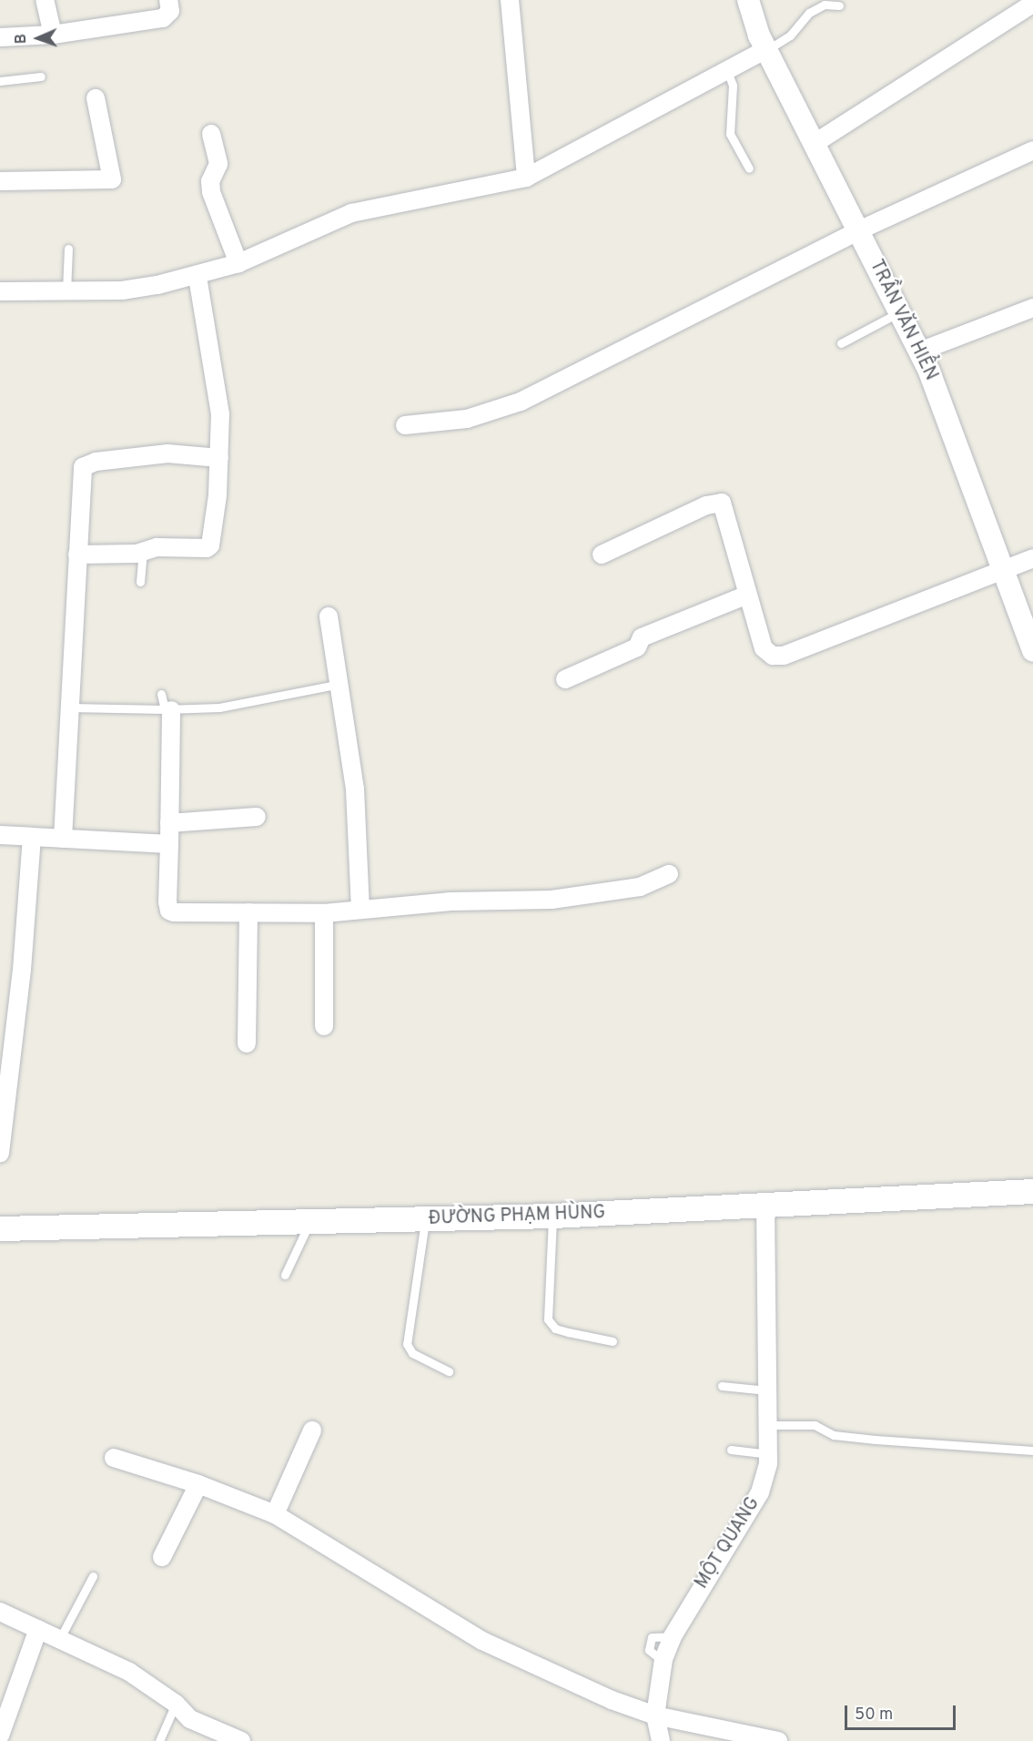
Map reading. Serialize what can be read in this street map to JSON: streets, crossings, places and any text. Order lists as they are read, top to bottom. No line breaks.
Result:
{"streets":{"main road":["ĐƯỜNG PHẠM HÙNG"],"street":["TRẦN VĂN HIỂN","MỘT QUANG"]},"crossings":[["ĐƯỜNG PHẠM HÙNG","MỘT QUANG"]],"scale_bar":"50 m","north":"left"}
